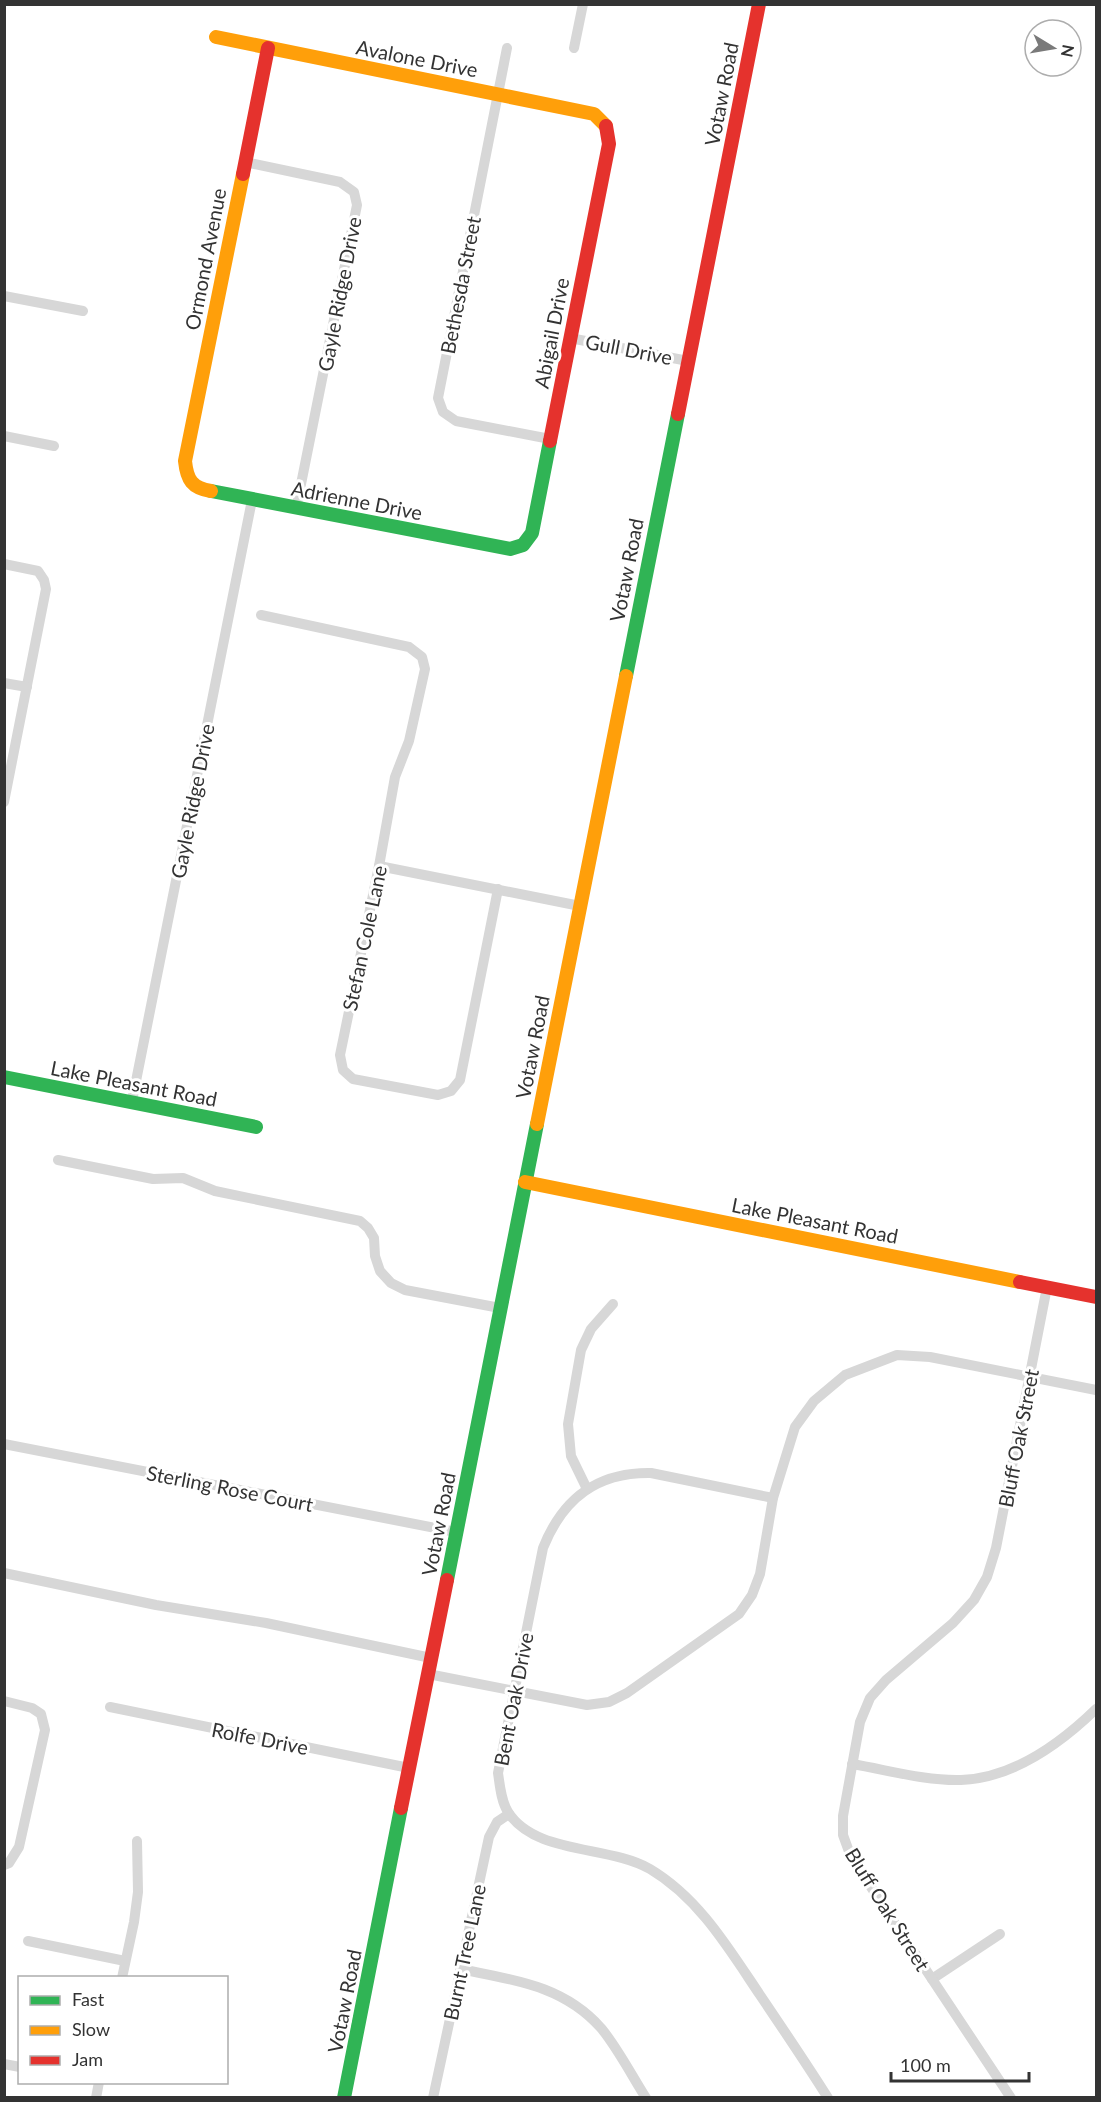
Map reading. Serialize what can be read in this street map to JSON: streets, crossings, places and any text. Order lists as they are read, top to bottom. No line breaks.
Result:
{"streets":{"street":["Avalone Drive","Votaw Road","Ormond Avenue","Bethesda Street","Gayle Ridge Drive","Abigail Drive","Gull Drive","Adrienne Drive","Stefan Cole Lane","Lake Pleasant Road","Bluff Oak Street","Sterling Rose Court","Bent Oak Drive","Rolfe Drive","Burnt Tree Lane"]},"crossings":[["Avalone Drive","Ormond Avenue"],["Avalone Drive","Bethesda Street"],["Avalone Drive","Abigail Drive"],["Votaw Road","Gull Drive"],["Votaw Road","Lake Pleasant Road"],["Votaw Road","Sterling Rose Court"],["Votaw Road","Rolfe Drive"],["Ormond Avenue","Gayle Ridge Drive"],["Ormond Avenue","Adrienne Drive"],["Bethesda Street","Abigail Drive"],["Gayle Ridge Drive","Adrienne Drive"],["Gayle Ridge Drive","Lake Pleasant Road"],["Abigail Drive","Gull Drive"],["Abigail Drive","Adrienne Drive"],["Lake Pleasant Road","Bluff Oak Street"],["Bent Oak Drive","Burnt Tree Lane"]],"legend":["Fast","Slow","Jam"],"scale_bar":"100 m","north":"right"}
